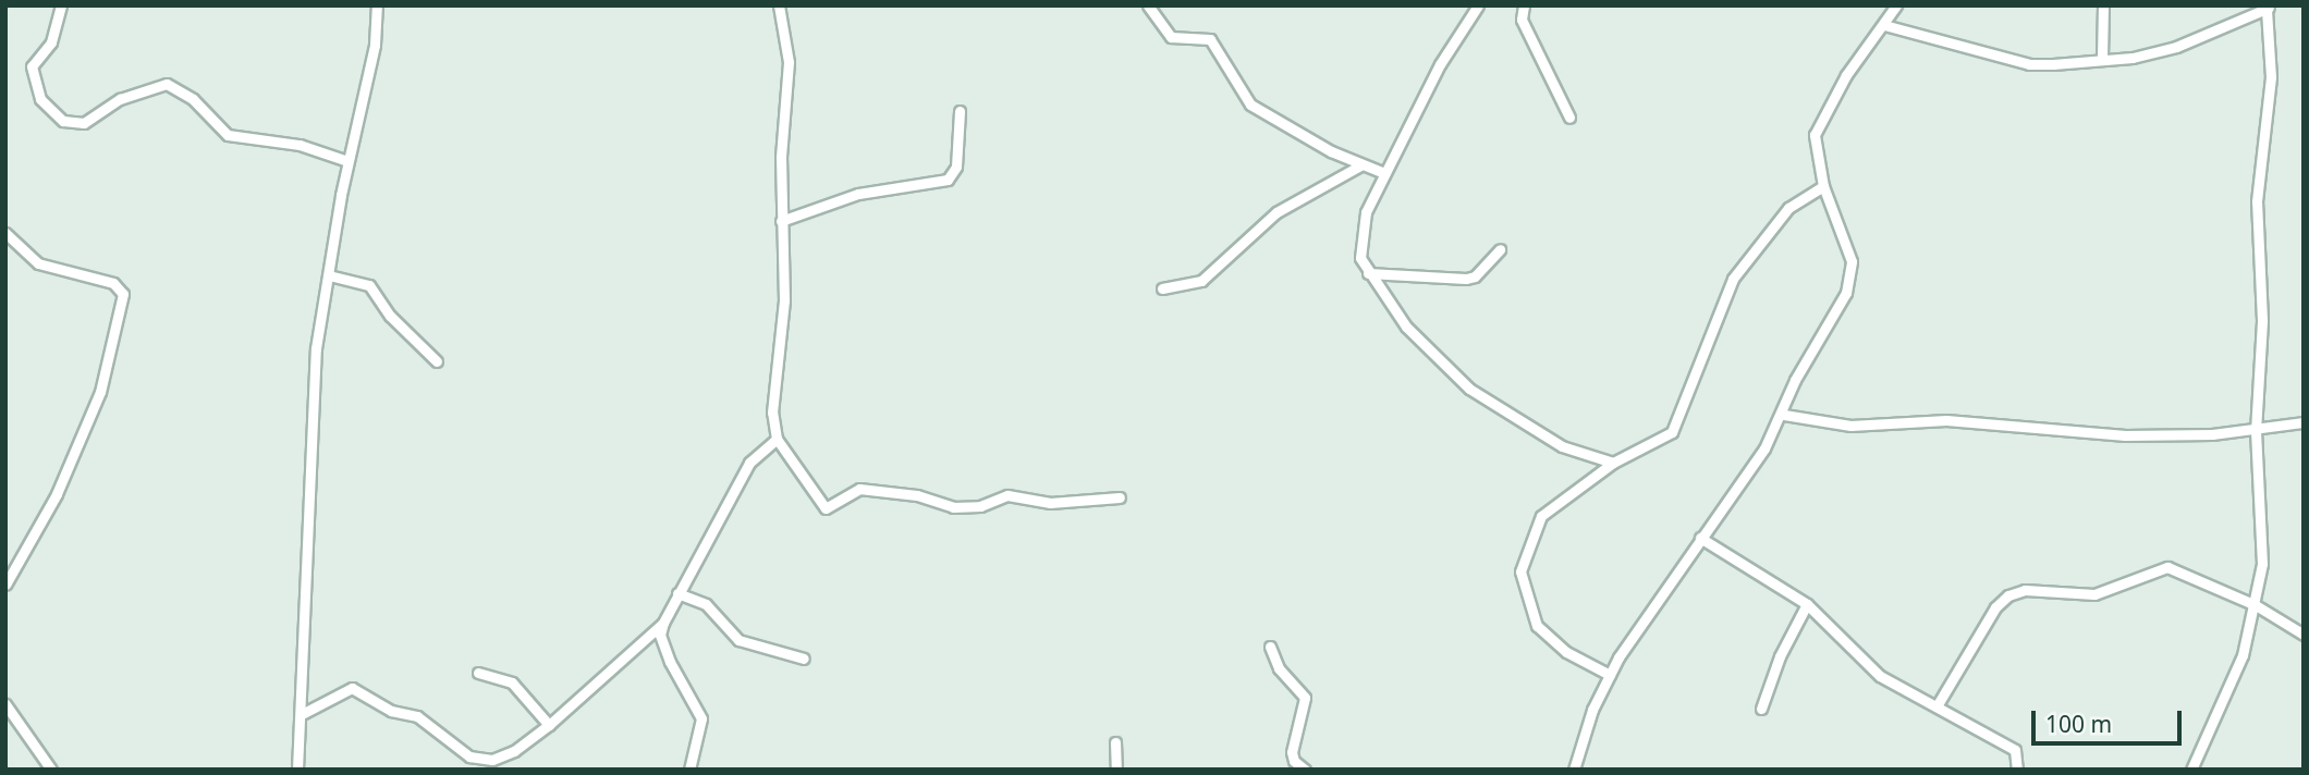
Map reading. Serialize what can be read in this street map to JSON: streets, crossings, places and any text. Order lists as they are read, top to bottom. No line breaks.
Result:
{"scale_bar":"100 m"}
